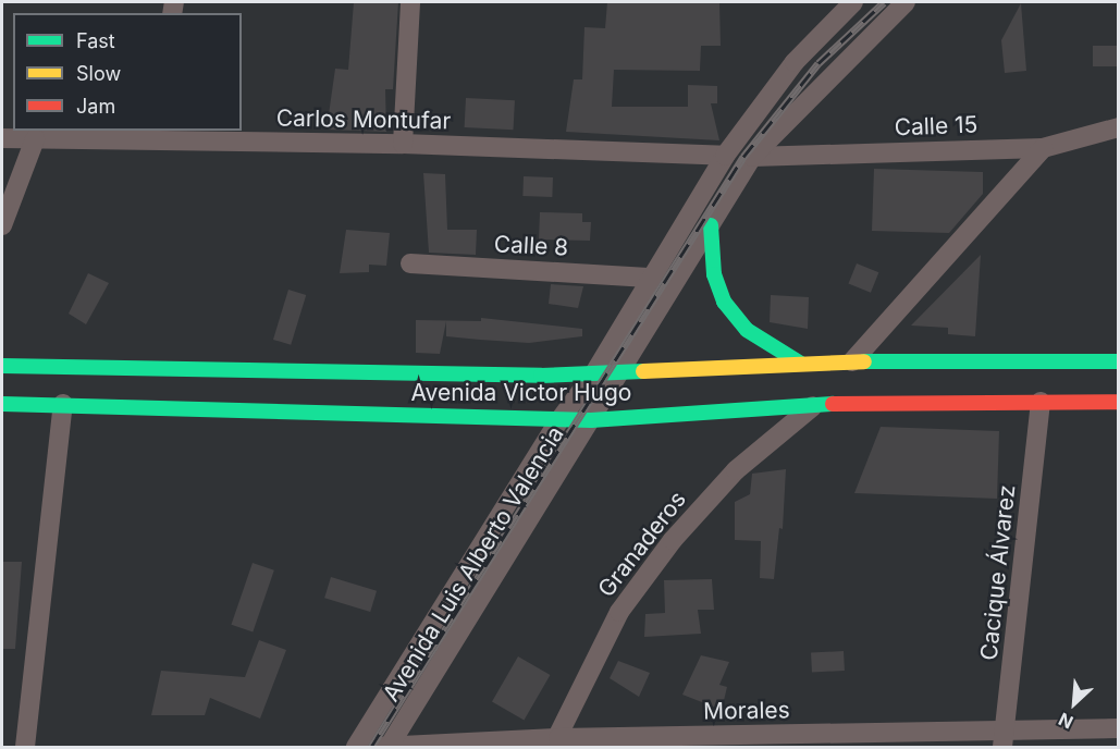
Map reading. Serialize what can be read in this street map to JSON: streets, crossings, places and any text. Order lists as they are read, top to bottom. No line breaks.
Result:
{"streets":{"main road":["Avenida Victor Hugo"],"street":["Carlos Montufar","Calle 15","Calle 8","Granaderos","Avenida Luis Alberto Valencia","Cacique Álvarez","Morales"]},"crossings":[["Carlos Montufar","Avenida Luis Alberto Valencia"],["Calle 15","Avenida Luis Alberto Valencia"],["Calle 8","Avenida Luis Alberto Valencia"],["Avenida Victor Hugo","Granaderos"],["Avenida Victor Hugo","Avenida Luis Alberto Valencia"],["Avenida Victor Hugo","Cacique Álvarez"],["Granaderos","Morales"],["Avenida Luis Alberto Valencia","Morales"],["Cacique Álvarez","Morales"]],"legend":["Fast","Slow","Jam"],"north":"bottom left"}
